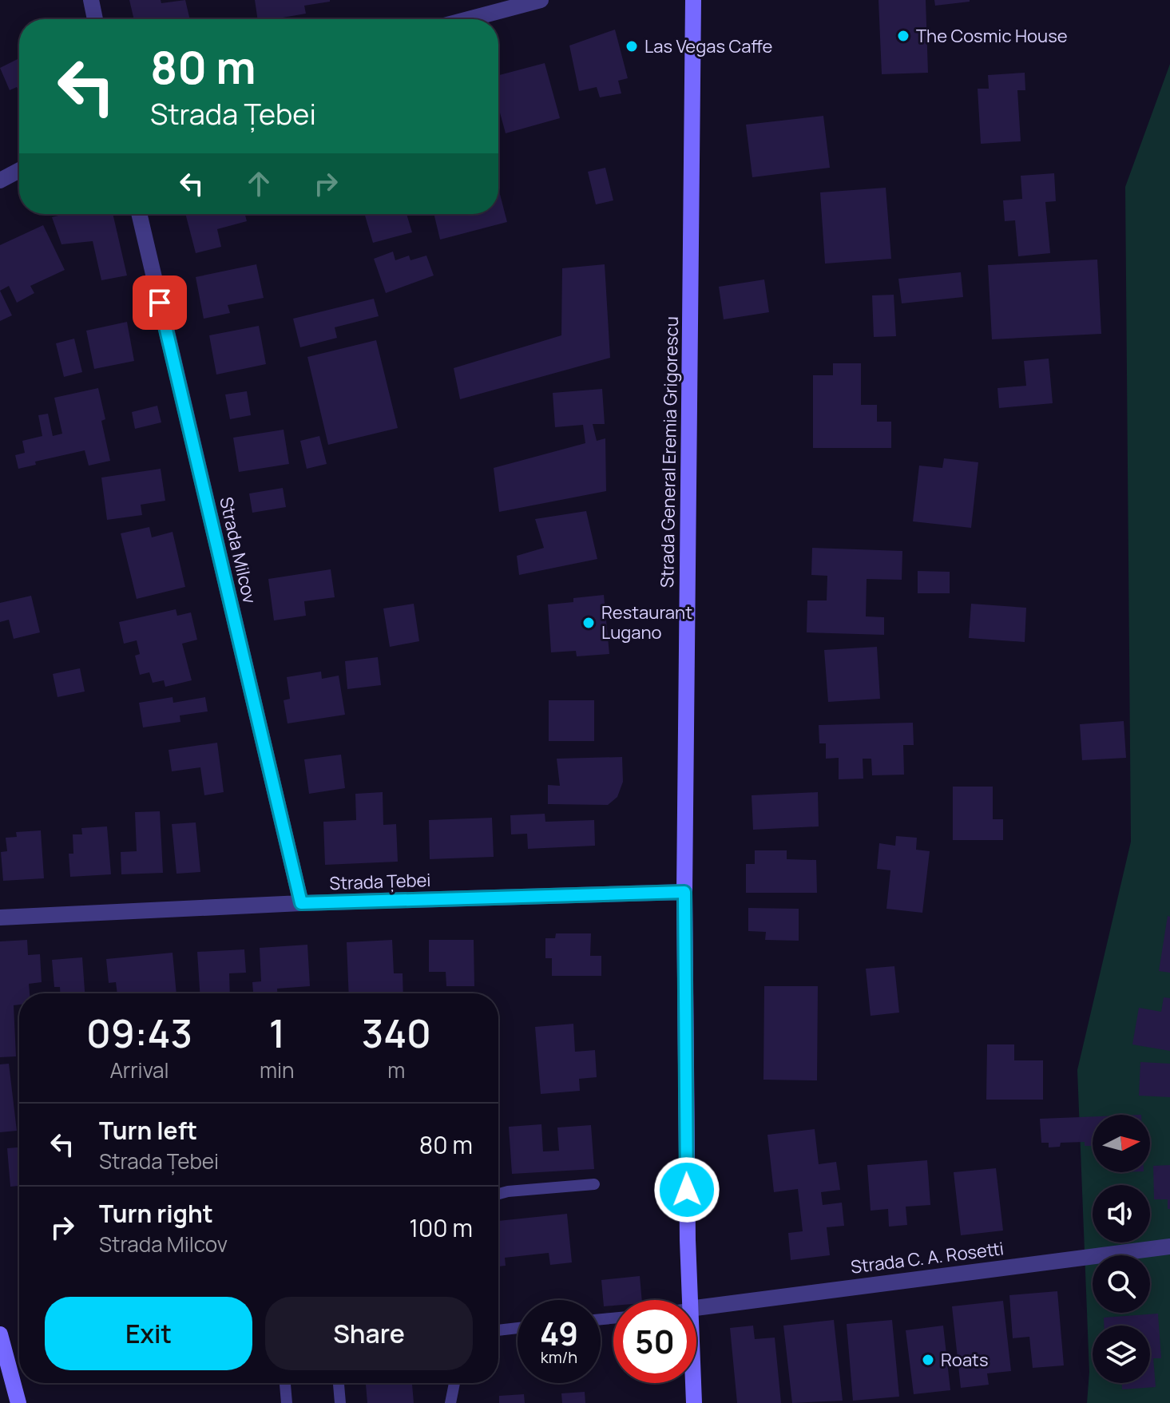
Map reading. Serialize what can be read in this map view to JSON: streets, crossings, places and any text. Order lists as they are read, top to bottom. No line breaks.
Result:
{"streets":{"main road":["Strada General Eremia Grigorescu"],"street":["Strada Milcov","Strada Țebei","Strada C. A. Rosetti"]},"crossings":[["Strada General Eremia Grigorescu","Strada Țebei"],["Strada Milcov","Strada Țebei"]],"places":["The Cosmic House","Las Vegas Caffe","Restaurant Lugano","Roats"],"north":"right","page":{"turn":["80 m","Strada Țebei"],"eta":["09:43","Arrival","1","min","340","m"],"list":[{"name":"Turn left","note":"Strada Țebei","value":"80 m"},{"name":"Turn right","note":"Strada Milcov","value":"100 m"}],"buttons":["Exit","Share"],"speed":"49 km/h","limit":"50"}}
